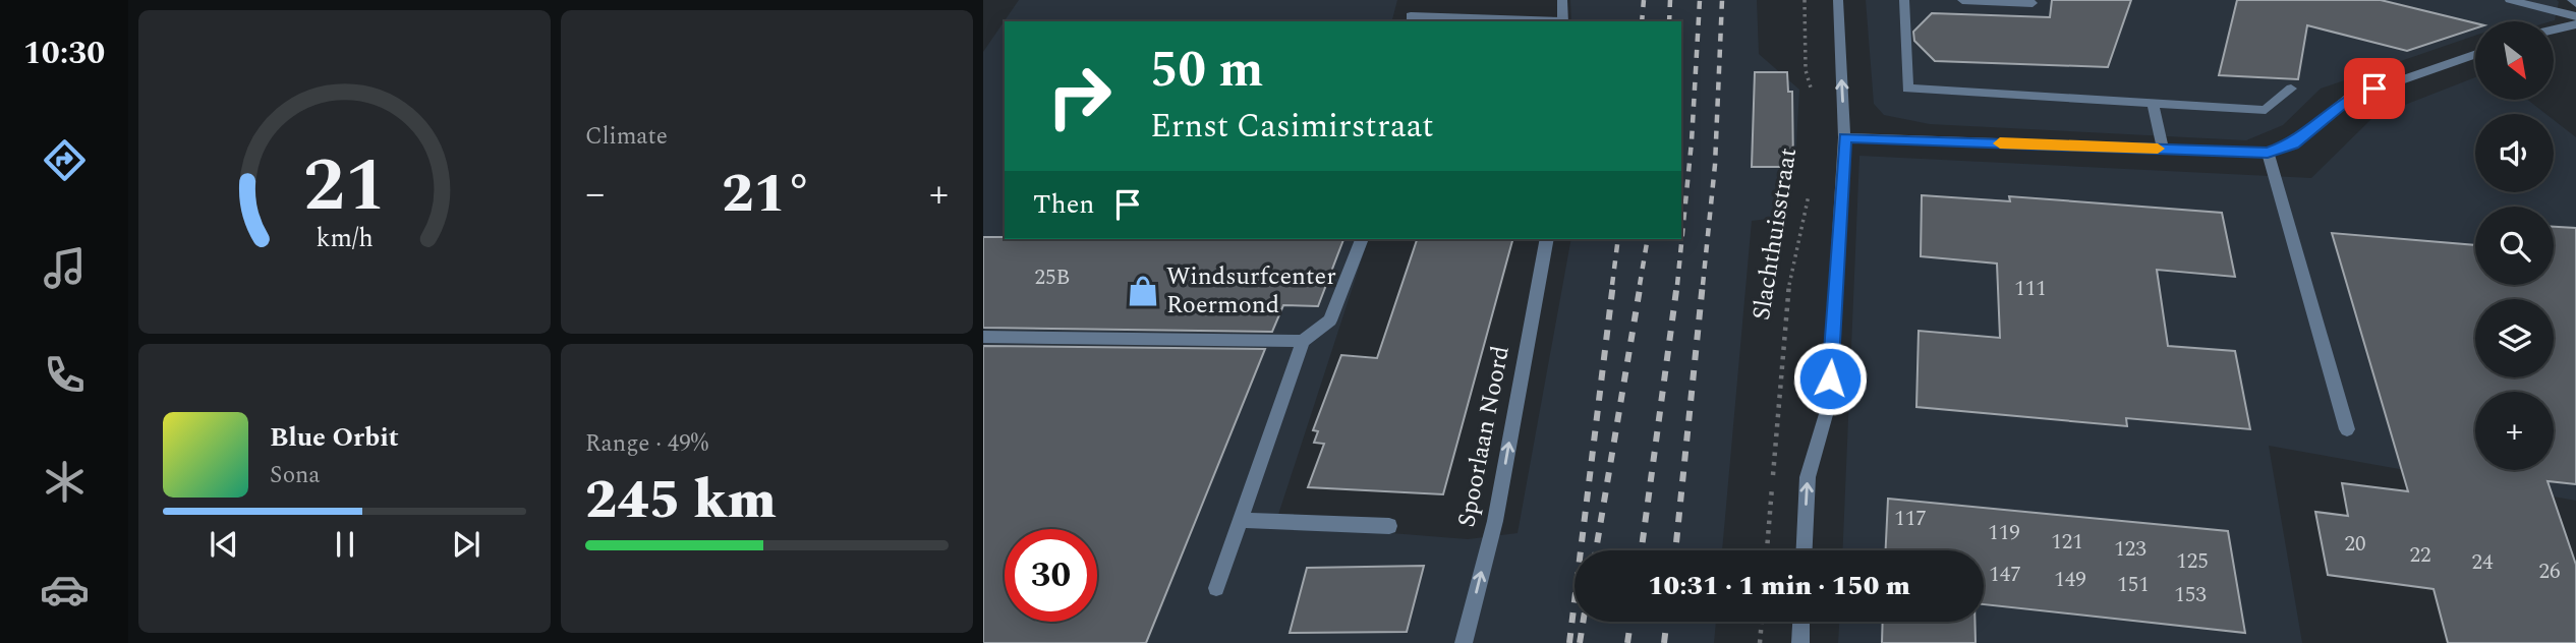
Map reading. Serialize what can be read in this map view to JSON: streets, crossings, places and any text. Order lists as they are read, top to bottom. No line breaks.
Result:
{"streets":{"street":["Spoorlaan Noord"],"path":["Slachthuisstraat"]},"one_way":["Spoorlaan Noord"],"places":{"shop":["Windsurfcenter Roermond"]},"house_numbers":["25B","111","117","119","121","20","123","22","125","24","26","147","149","151","153"],"north":"bottom right","page":{"tabs":"10:30","tile":["Climate",["Range · 49%","245 km"]],"map_buttons":"+","turn":["50 m","Ernst Casimirstraat"],"heat":["−","21°","+"],"then":"Then","song":["Blue Orbit","Sona"],"limit":"30","trip":"10:31 · 1 min · 150 m","gauge":["21","km/h"]}}
